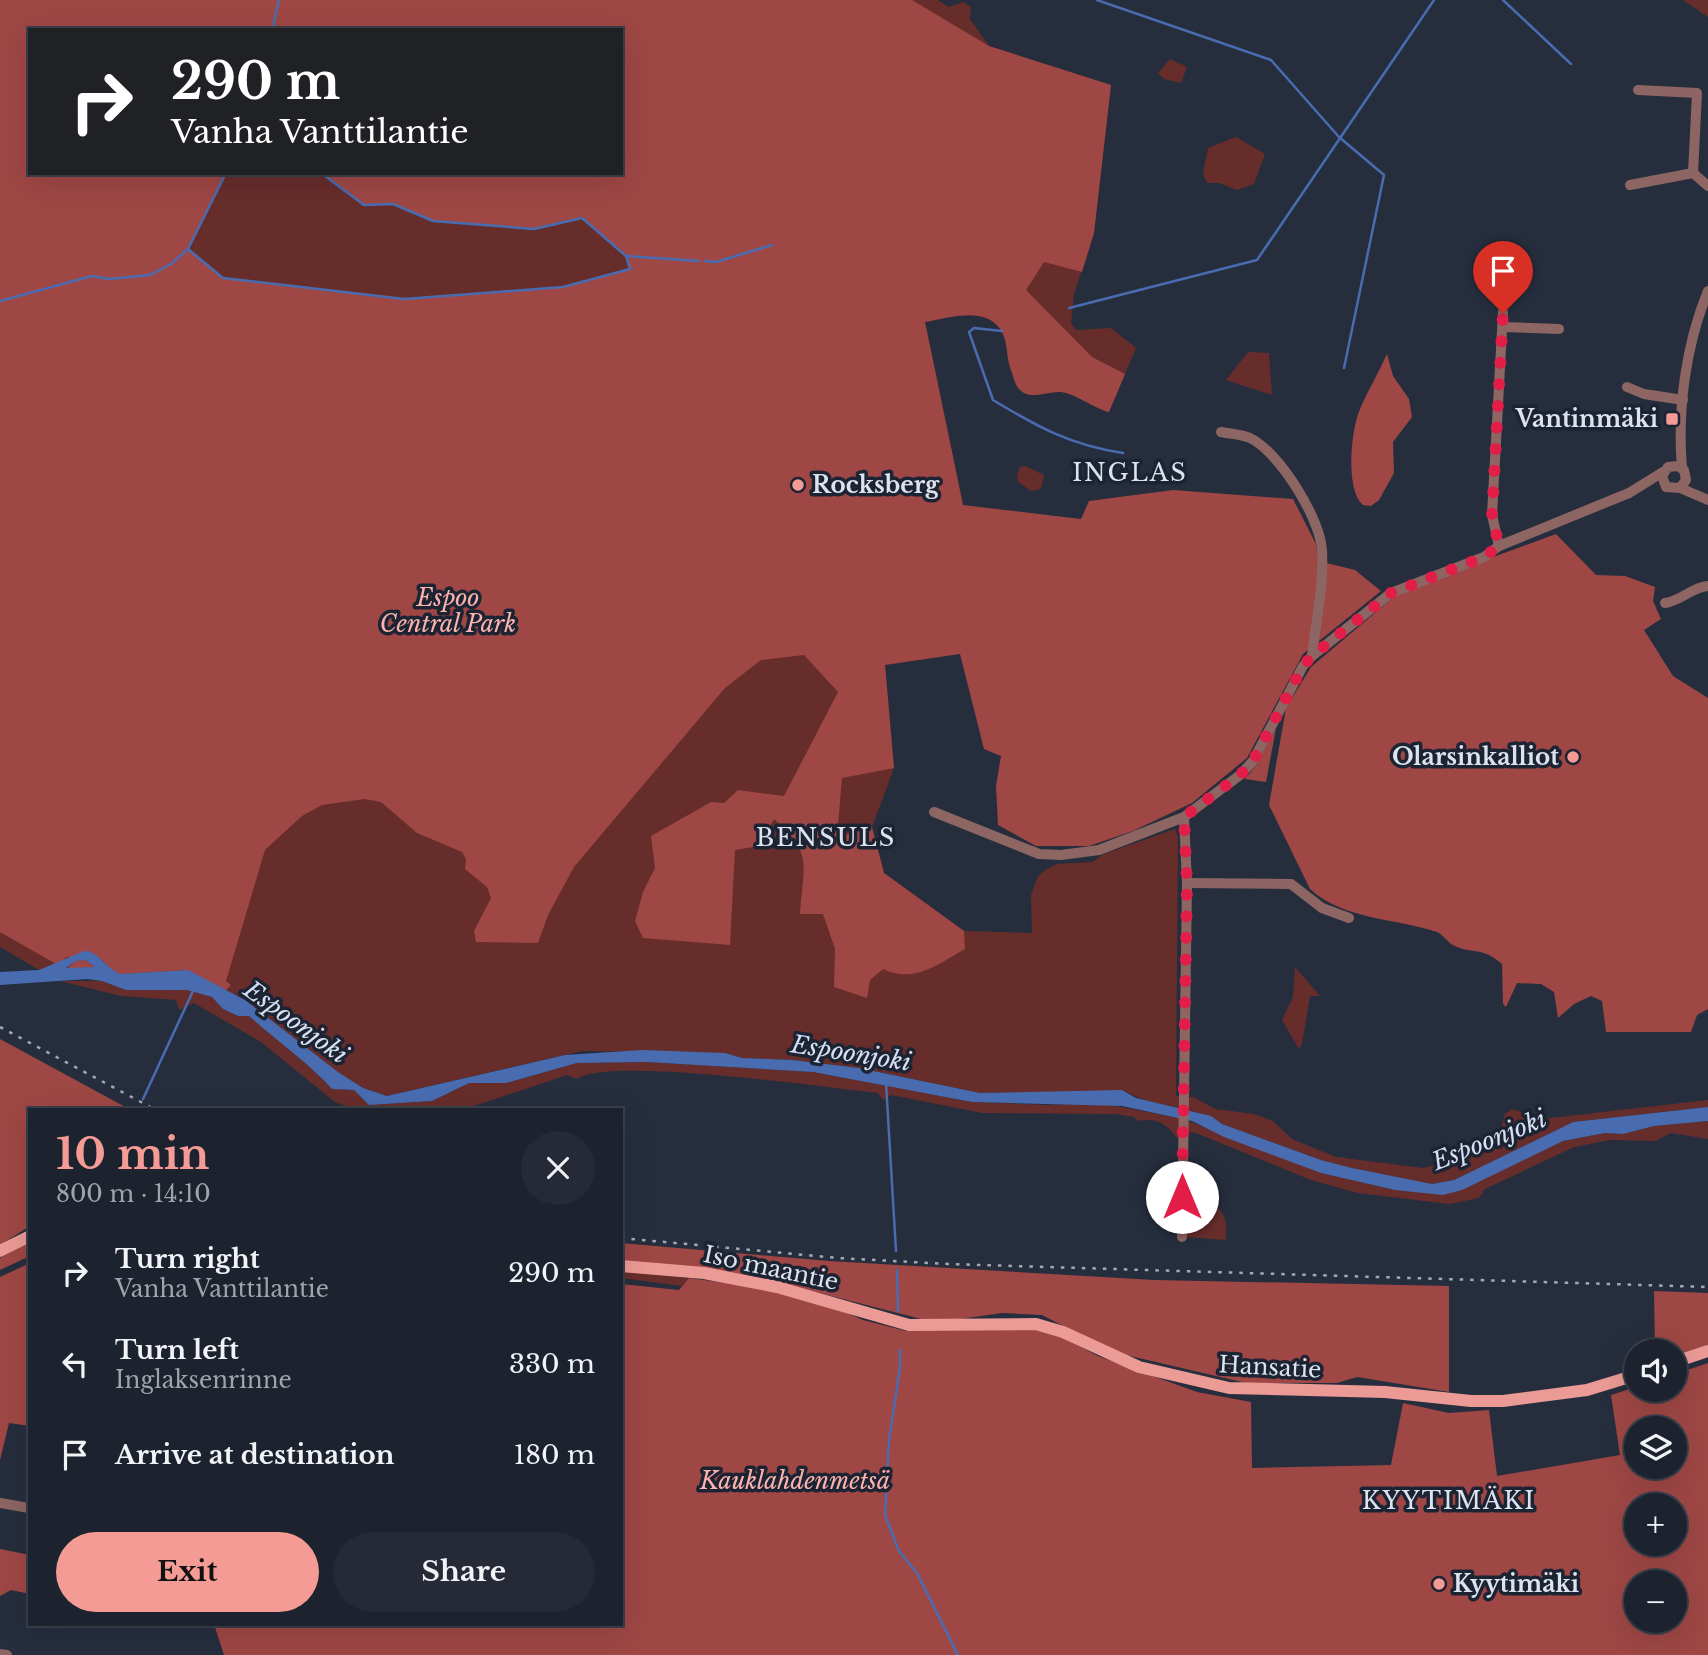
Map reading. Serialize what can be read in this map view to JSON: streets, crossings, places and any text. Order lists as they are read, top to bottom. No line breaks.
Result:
{"streets":{"main road":["Iso maantie","Hansatie"]},"crossings":[["Iso maantie","Hansatie"]],"districts":["INGLAS","BENSULS","KYYTIMÄKI"],"water":["Espoonjoki"],"parks":["Espoo Central Park","Kauklahdenmetsä"],"places":{"transit":["Vantinmäki"],"other":["Rocksberg","Olarsinkalliot","Kyytimäki"]},"page":{"turn":["290 m","Vanha Vanttilantie"],"heading":["10 min","800 m · 14:10"],"list":[{"name":"Turn right","note":"Vanha Vanttilantie","value":"290 m"},{"name":"Turn left","note":"Inglaksenrinne","value":"330 m"},{"name":"Arrive at destination","value":"180 m"}],"map_buttons":["+","−"],"buttons":["Exit","Share"]}}
